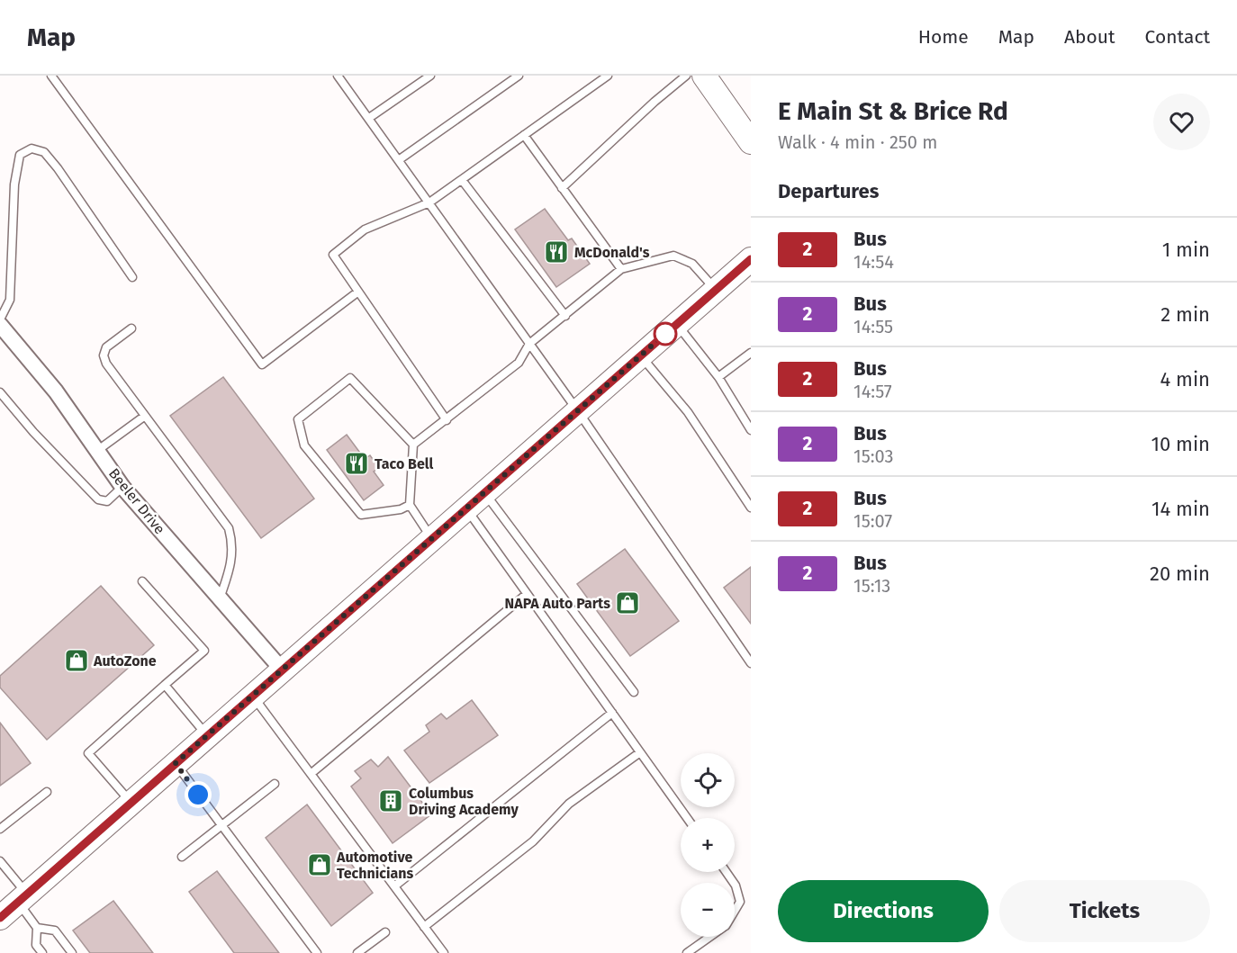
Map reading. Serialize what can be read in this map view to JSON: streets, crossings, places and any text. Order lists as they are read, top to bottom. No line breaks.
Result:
{"streets":{"street":["Beeler Drive"]},"places":{"restaurant":["McDonald's","Taco Bell"],"shop":["NAPA Auto Parts","AutoZone","Automotive Technicians"],"building":["Columbus Driving Academy"]},"lines":["bus line 2"],"page":{"header":"Map","nav":["Home","Map","About","Contact"],"heading":[["E Main St & Brice Rd","Walk · 4 min · 250 m"],"Departures"],"list":[{"mark":"2","name":"Bus","note":"14:54","value":"1 min"},{"mark":"2","name":"Bus","note":"14:55","value":"2 min"},{"mark":"2","name":"Bus","note":"14:57","value":"4 min"},{"mark":"2","name":"Bus","note":"15:03","value":"10 min"},{"mark":"2","name":"Bus","note":"15:07","value":"14 min"},{"mark":"2","name":"Bus","note":"15:13","value":"20 min"}],"map_buttons":["+","−"],"buttons":["Directions","Tickets"]}}
